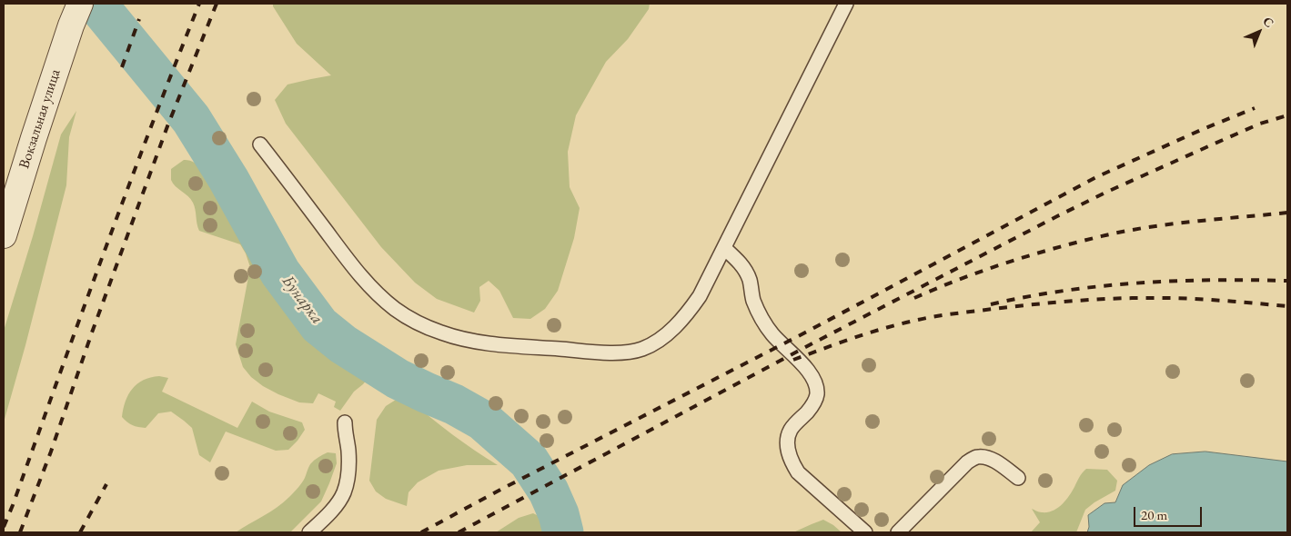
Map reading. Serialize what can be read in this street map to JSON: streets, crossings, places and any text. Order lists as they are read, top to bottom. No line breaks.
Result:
{"streets":{"street":["Вокзальная улица"]},"water":["Бунарка"],"scale_bar":"20 m","north":"top right"}
